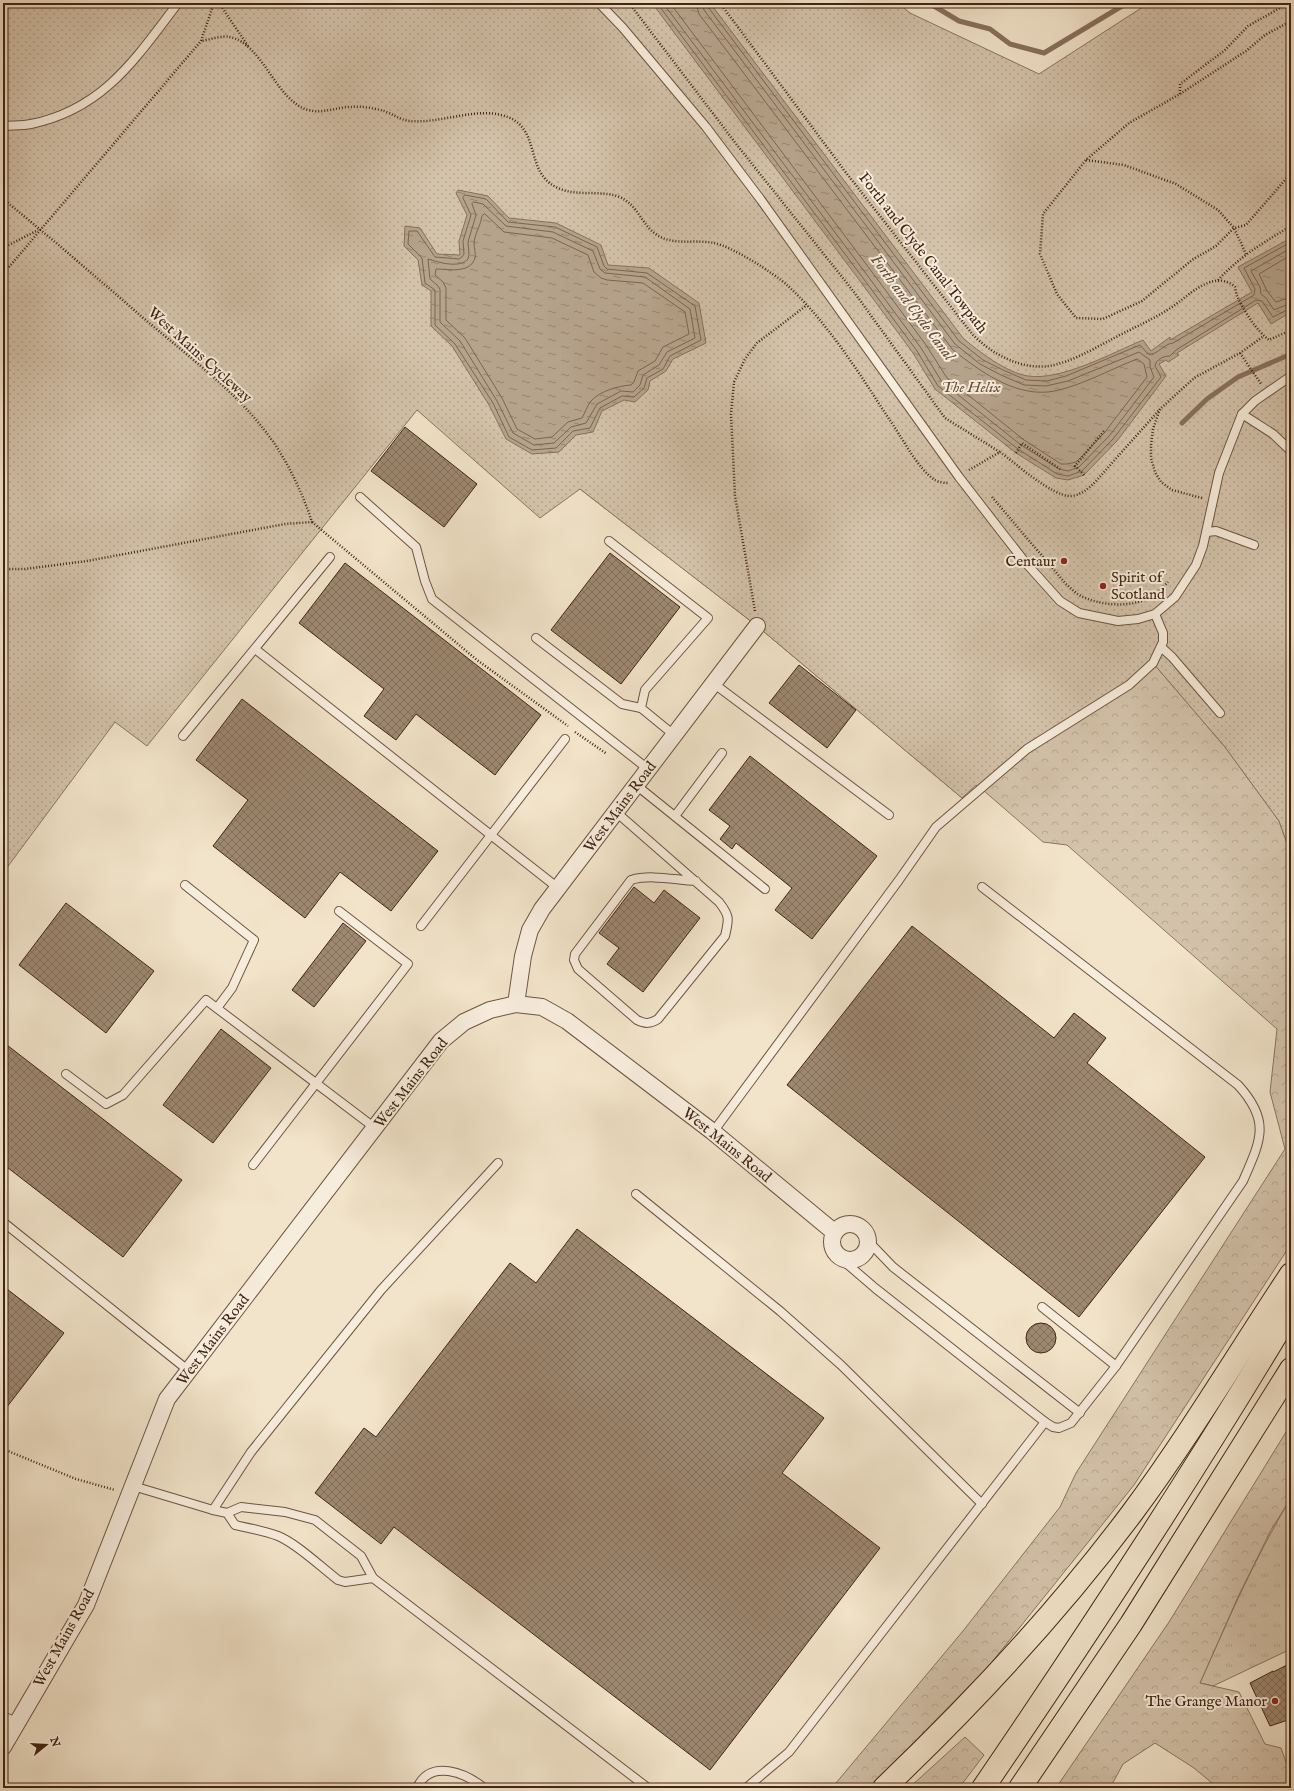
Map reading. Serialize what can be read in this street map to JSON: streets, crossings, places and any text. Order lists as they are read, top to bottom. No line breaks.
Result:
{"streets":{"street":["West Mains Road"],"path":["Forth and Clyde Canal Towpath","West Mains Cycleway"]},"water":["Forth and Clyde Canal"],"parks":["The Helix"],"places":["Centaur","Spirit of Scotland","The Grange Manor"],"north":"right"}
